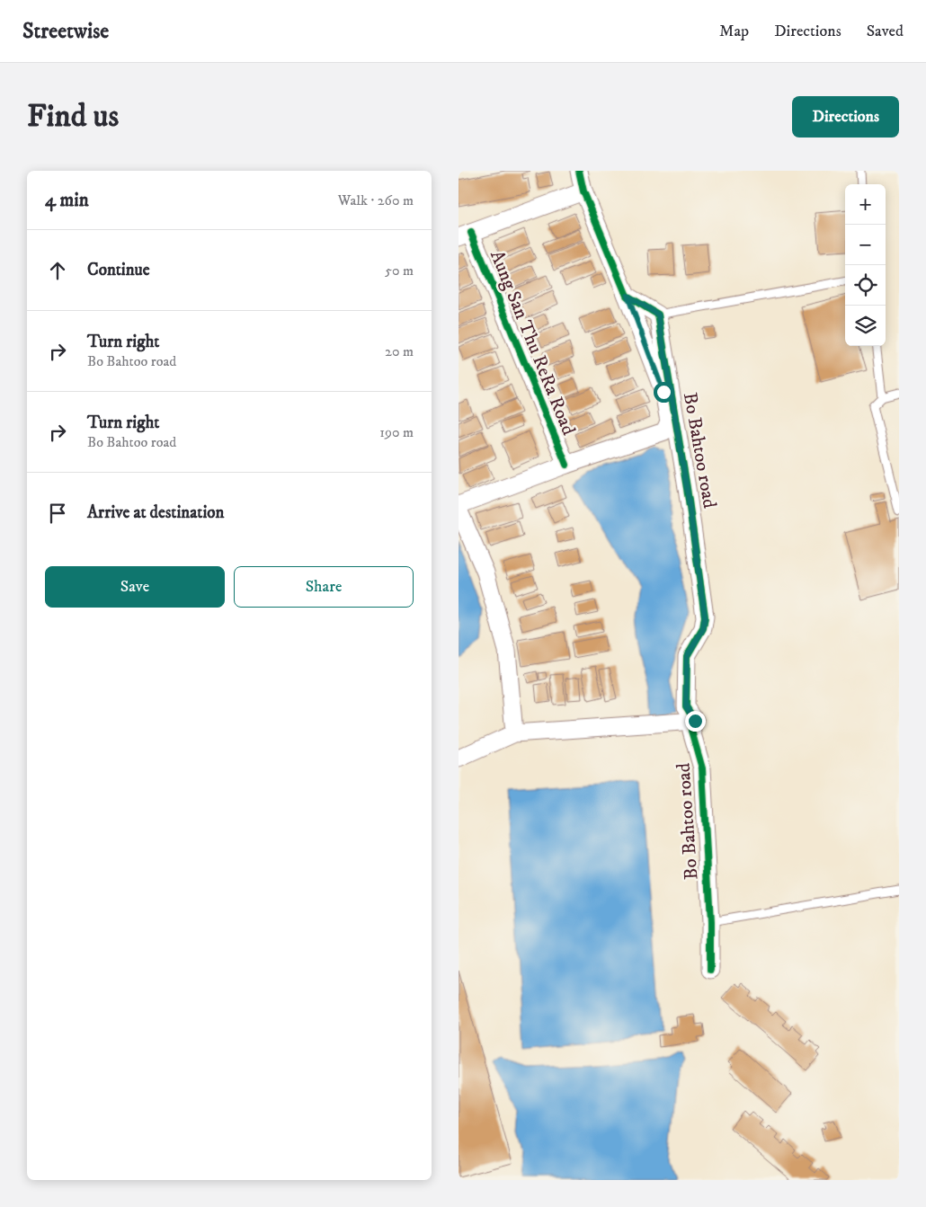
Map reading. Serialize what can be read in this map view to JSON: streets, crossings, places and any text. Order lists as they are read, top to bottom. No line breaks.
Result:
{"streets":{"street":["Aung San Thu ReRa Road","Bo Bahtoo road"]},"page":{"header":"Streetwise","nav":["Map","Directions","Saved"],"buttons":["Directions",["Save","Share"]],"title":"Find us","heading":["4 min","Walk · 260 m"],"map_buttons":["+","−"],"list":[["Continue","50 m"],["Turn right","Bo Bahtoo road","20 m"],["Turn right","Bo Bahtoo road","190 m"],"Arrive at destination"]}}
